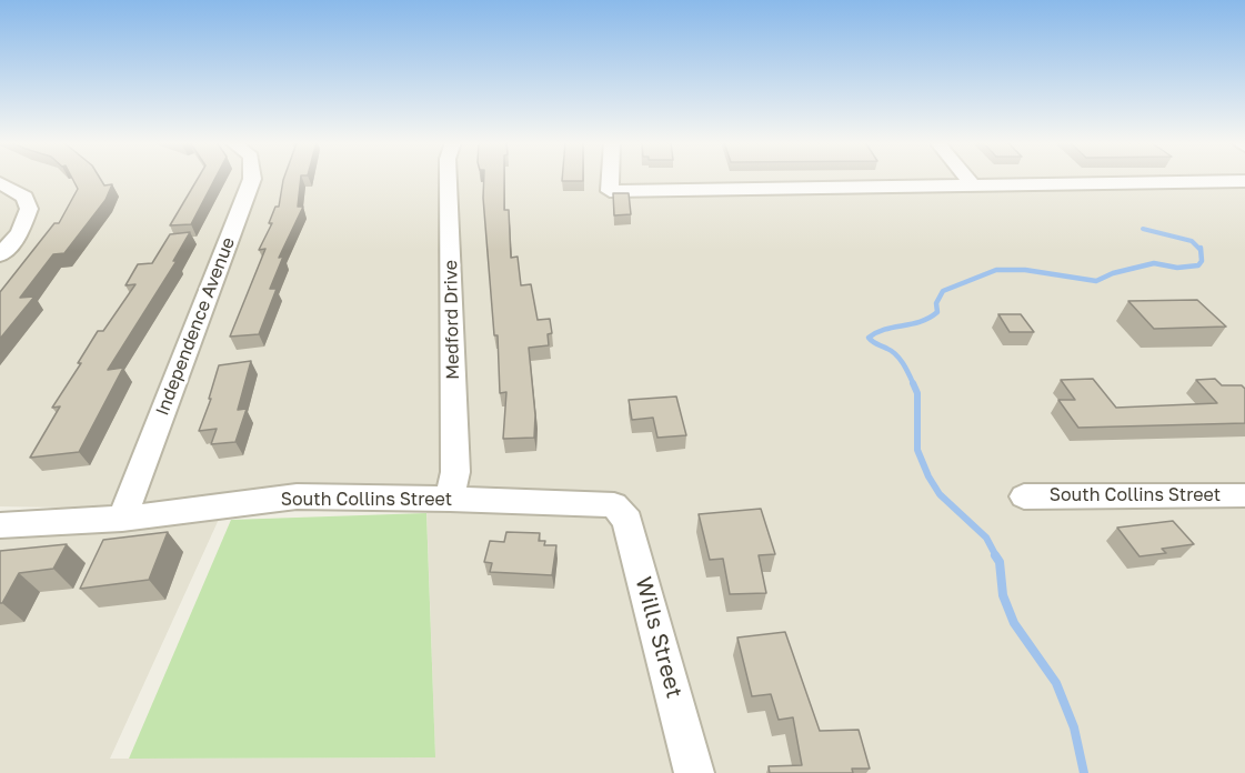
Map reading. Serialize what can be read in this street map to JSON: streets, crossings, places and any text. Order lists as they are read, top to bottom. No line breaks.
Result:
{"streets":{"street":["Medford Drive","Independence Avenue","South Collins Street","Wills Street"]},"crossings":[["Medford Drive","South Collins Street"],["Independence Avenue","South Collins Street"],["South Collins Street","Wills Street"]]}
